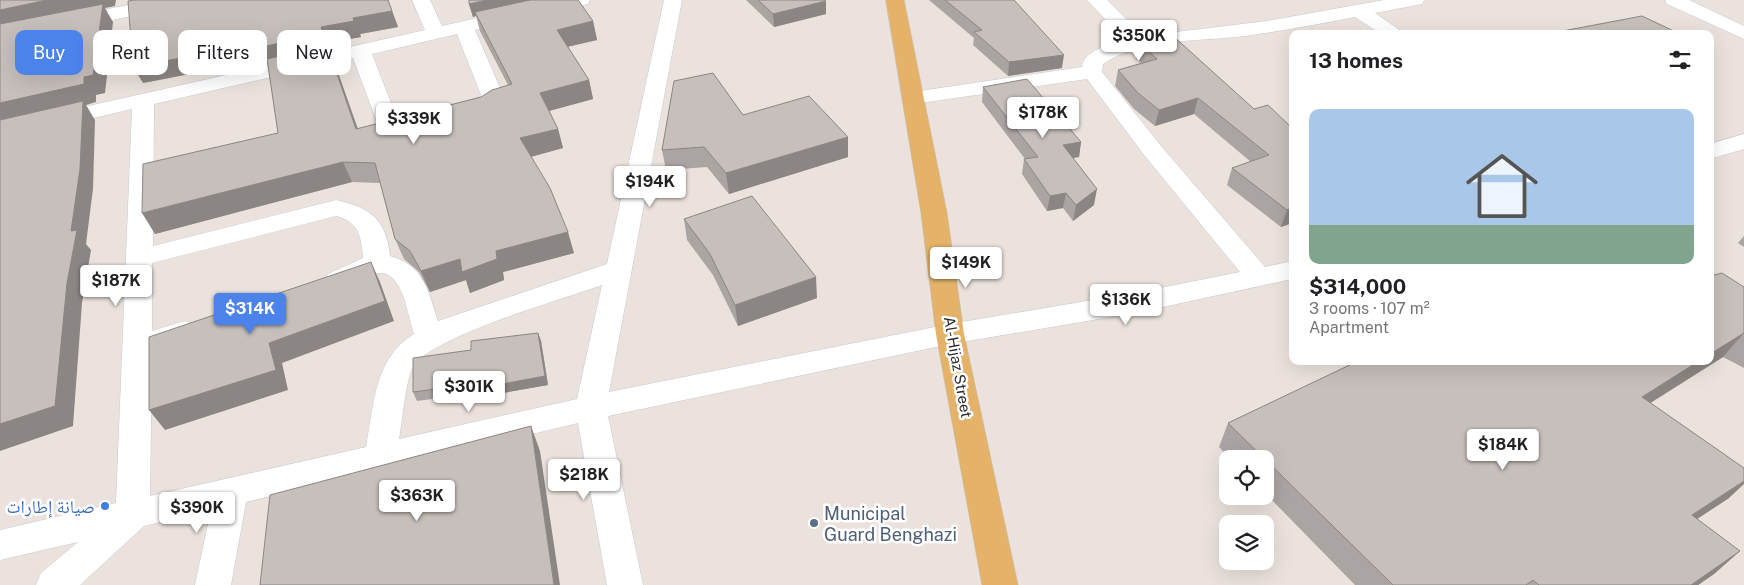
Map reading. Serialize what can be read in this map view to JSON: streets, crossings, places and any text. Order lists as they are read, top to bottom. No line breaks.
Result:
{"streets":{"main road":["Al-Hijaz Street"]},"places":["صيانة إطارات","Municipal Guard Benghazi"],"page":{"price":["$350K","$178K","$339K","$194K","$149K","$187K","$136K","$314K","$301K","$184K","$218K","$363K","$390K"],"chip":["Buy","Rent","Filters","New"],"heading":"13 homes","list":[{"name":"$314,000","note":"3 rooms · 107 m² · Apartment"}]}}
